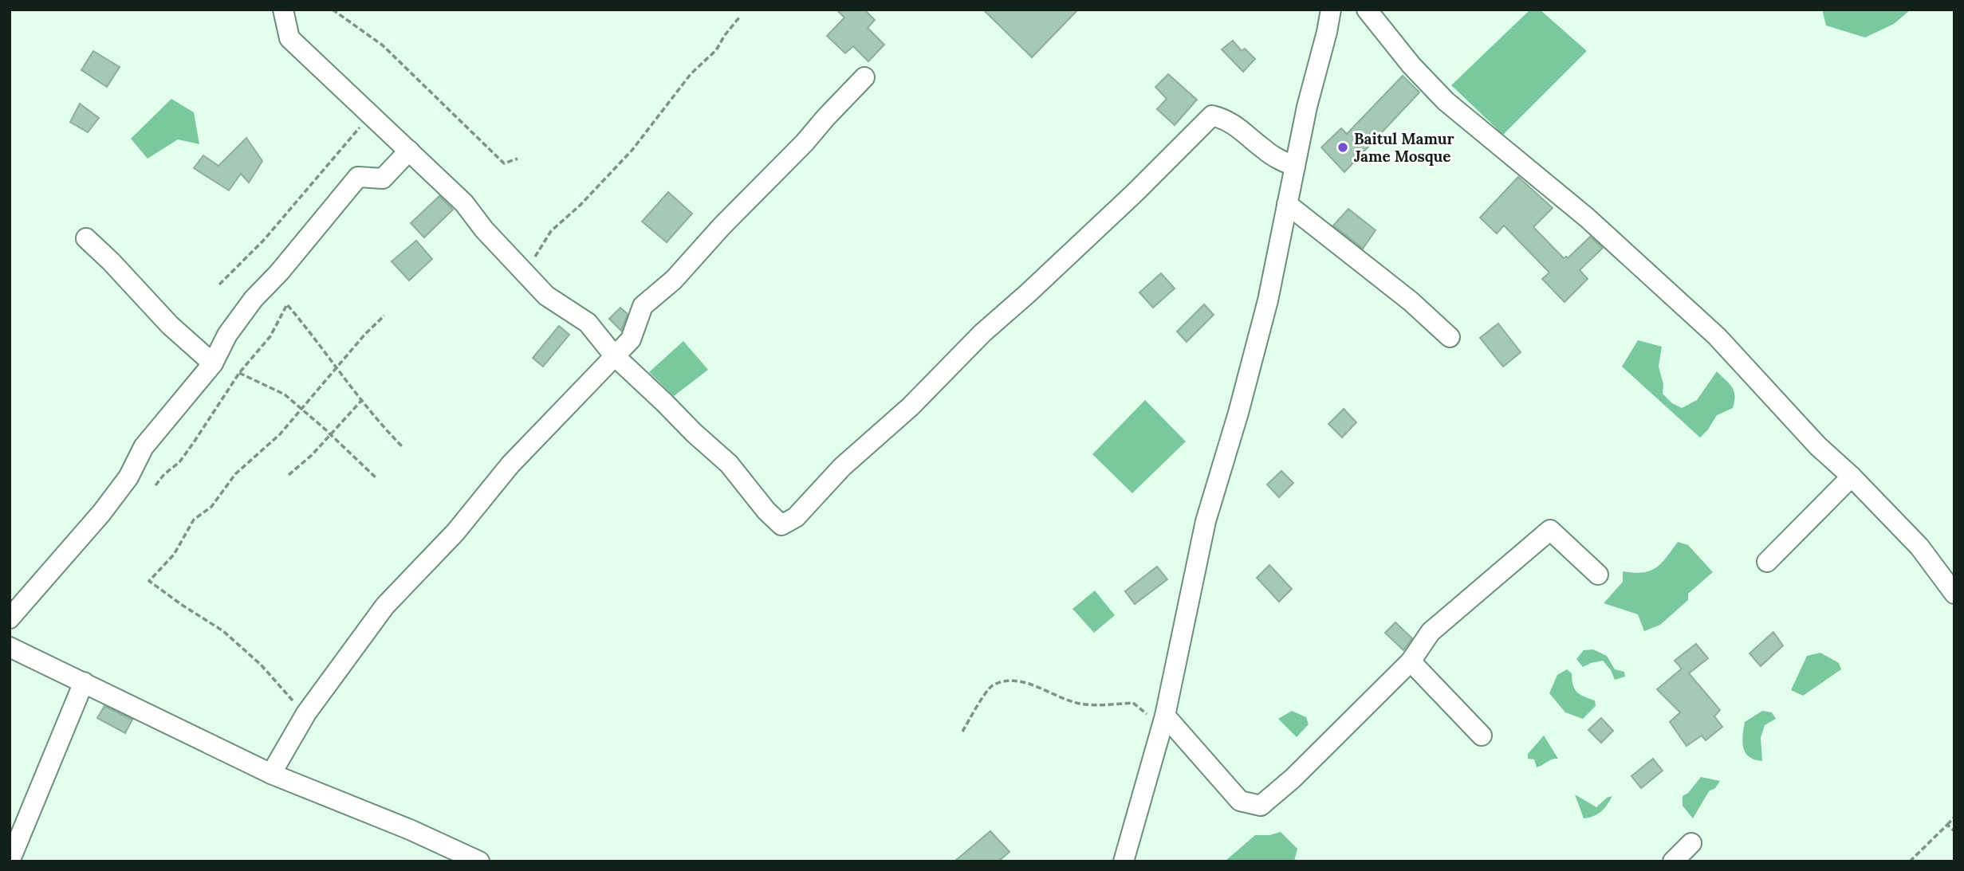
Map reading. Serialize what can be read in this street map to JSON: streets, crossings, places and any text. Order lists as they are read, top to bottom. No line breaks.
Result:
{"places":["Baitul Mamur Jame Mosque"]}
